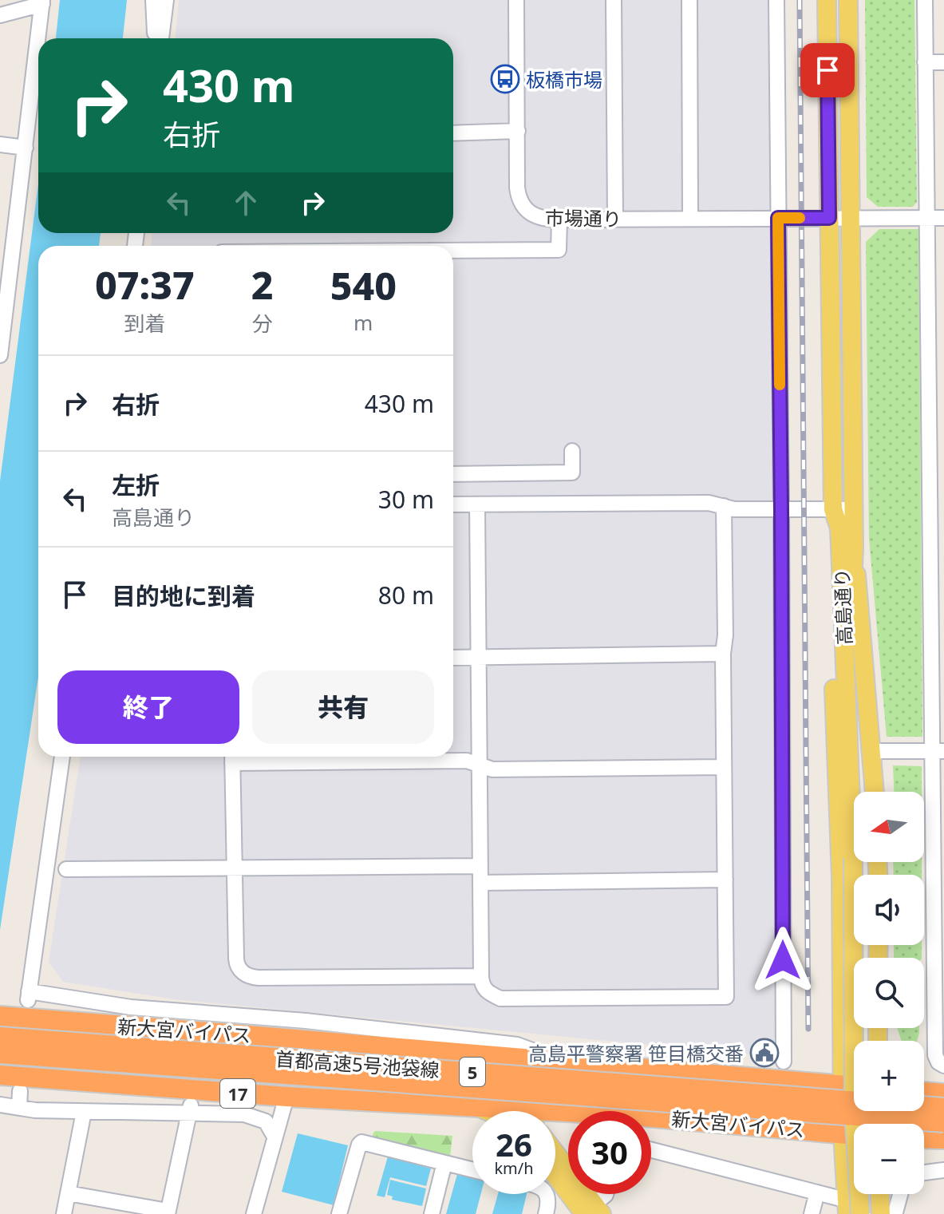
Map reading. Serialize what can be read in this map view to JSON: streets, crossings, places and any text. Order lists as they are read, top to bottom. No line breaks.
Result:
{"streets":{"highway":["新大宮バイパス","首都高速5号池袋線","5","17"],"main road":["高島通り"],"street":["市場通り"]},"crossings":[["市場通り","高島通り"]],"places":{"bus stop":["板橋市場"],"public building":["高島平警察署 笹目橋交番"]},"north":"left","page":{"turn":["430 m","右折"],"eta":["07:37","到着","2","分","540","m"],"list":[{"name":"右折","value":"430 m"},{"name":"左折","note":"高島通り","value":"30 m"},{"name":"目的地に到着","value":"80 m"}],"buttons":["終了","共有"],"map_buttons":["+","−"],"speed":"26 km/h","limit":"30"}}
